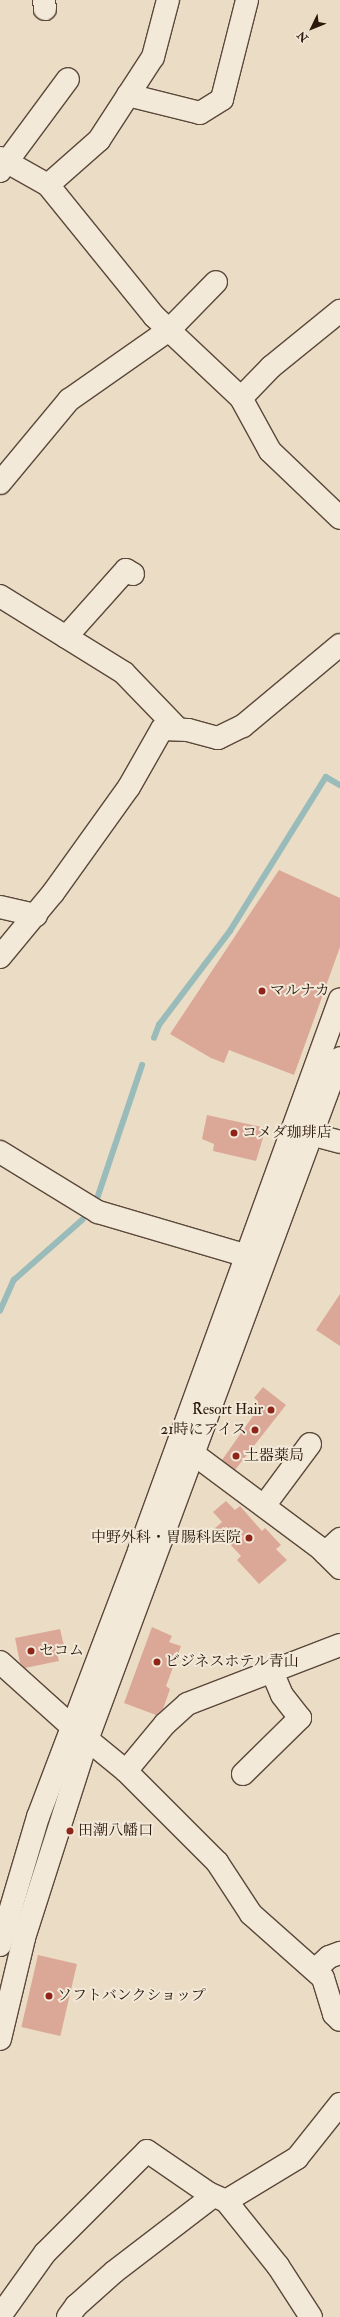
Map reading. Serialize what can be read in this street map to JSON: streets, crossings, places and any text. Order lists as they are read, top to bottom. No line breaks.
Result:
{"places":["マルナカ","コメダ珈琲店","Resort Hair","21時にアイス","土器薬局","中野外科・胃腸科医院","セコム","ビジネスホテル青山","田潮八幡口","ソフトバンクショップ"],"north":"bottom left"}
